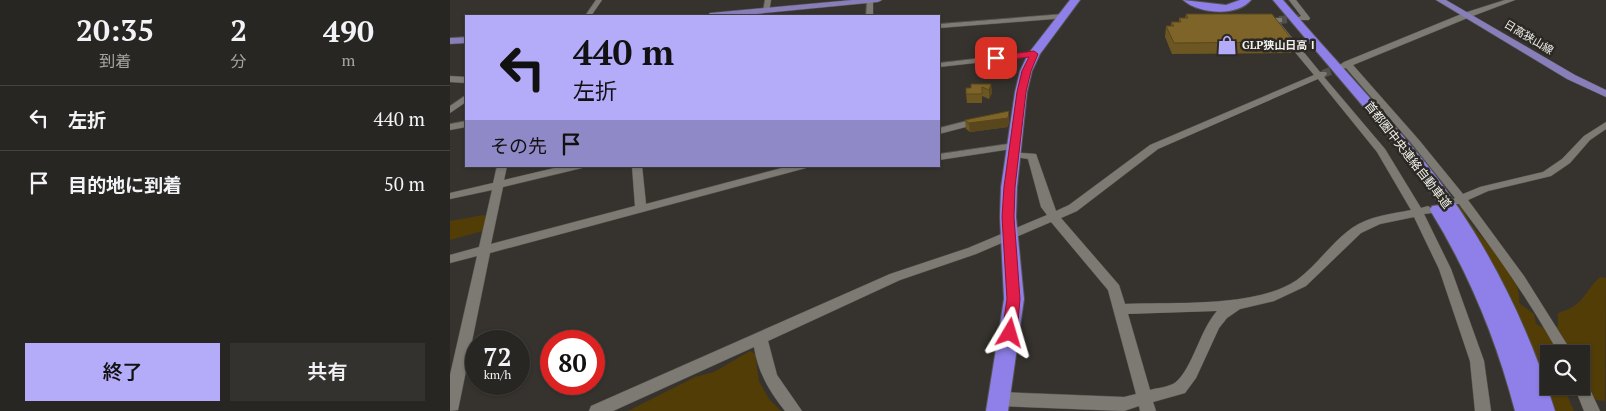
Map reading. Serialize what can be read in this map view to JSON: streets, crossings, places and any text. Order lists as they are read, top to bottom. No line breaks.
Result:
{"streets":{"highway":["首都圏中央連絡自動車道"],"main road":["日高狭山線"]},"places":{"shop":["GLP狭山日高Ⅰ"]},"page":{"eta":["20:35","到着","2","分","490","m"],"turn":["440 m","左折"],"list":[{"name":"左折","value":"440 m"},{"name":"目的地に到着","value":"50 m"}],"then":"その先","speed":"72 km/h","limit":"80","buttons":["終了","共有"]}}
